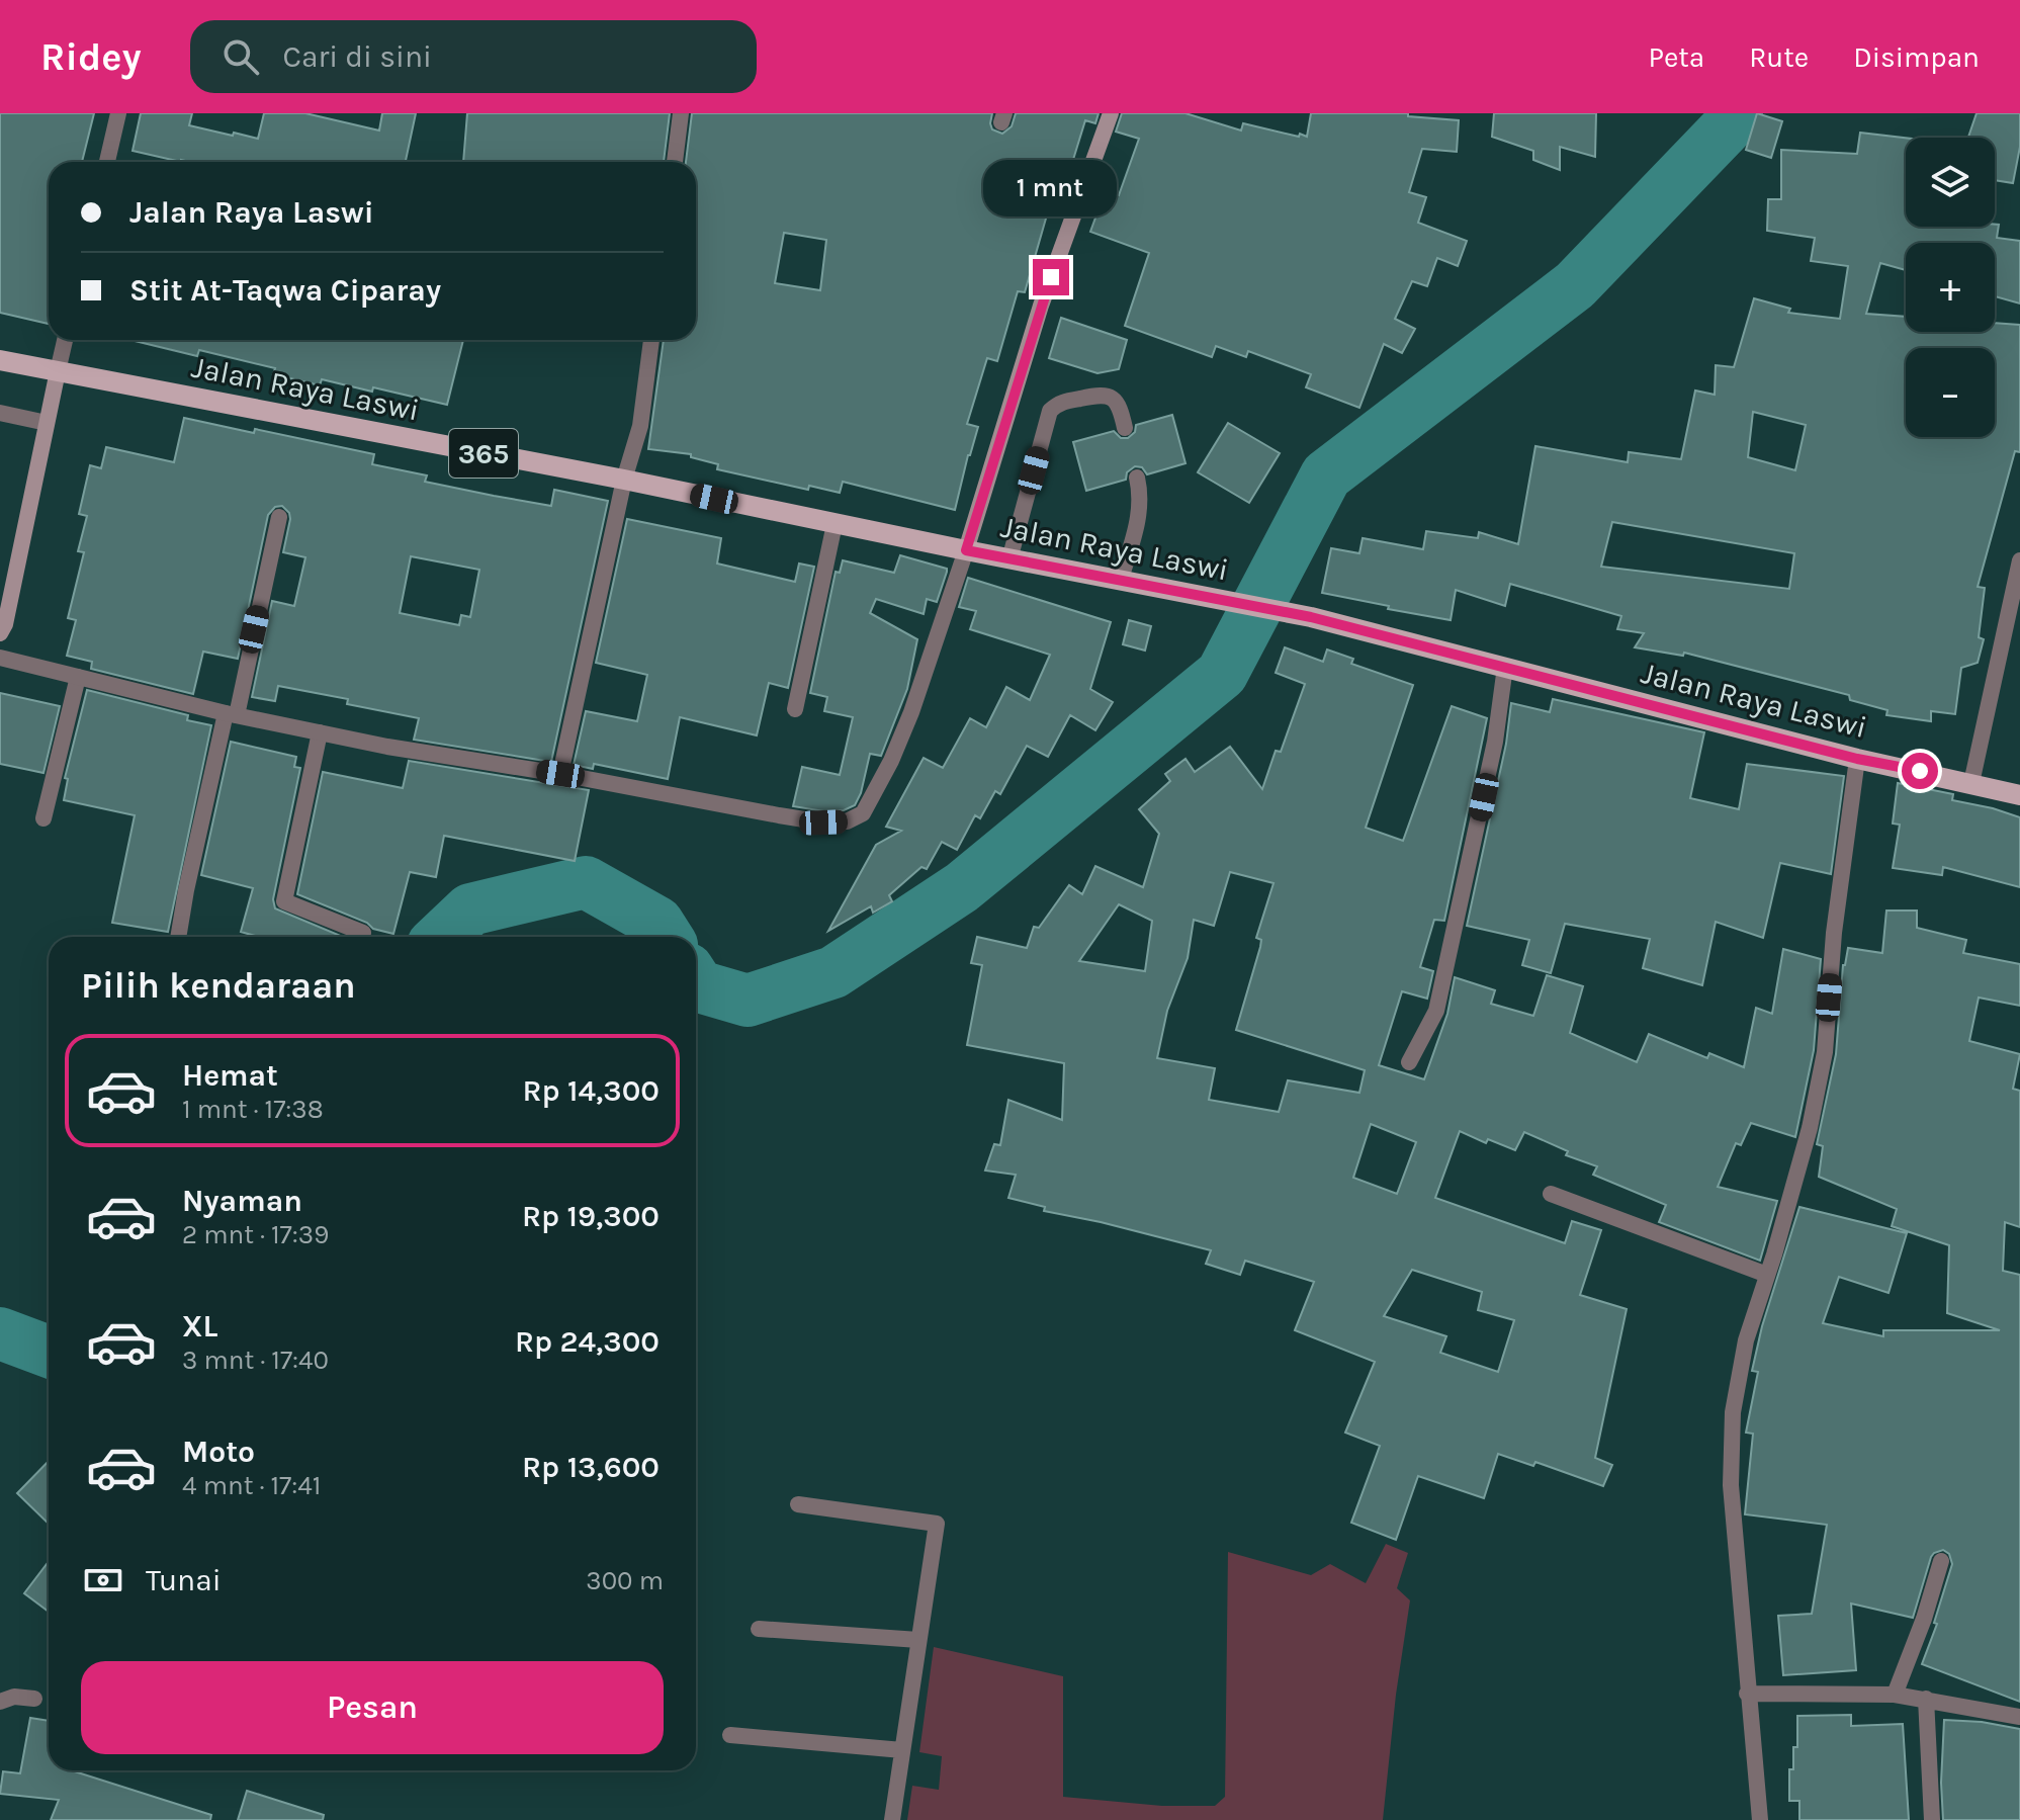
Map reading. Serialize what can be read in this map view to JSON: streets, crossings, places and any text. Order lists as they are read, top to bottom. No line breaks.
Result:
{"streets":{"main road":["Jalan Raya Laswi","365"]},"page":{"header":"Ridey","search":"Cari di sini","nav":["Peta","Rute","Disimpan"],"map_buttons":["+","−"],"bubble":"1 mnt","banner":["Jalan Raya Laswi","Stit At-Taqwa Ciparay"],"heading":"Pilih kendaraan","list":[{"name":"Hemat","note":"1 mnt · 17:38","value":"Rp 14,300"},{"name":"Nyaman","note":"2 mnt · 17:39","value":"Rp 19,300"},{"name":"XL","note":"3 mnt · 17:40","value":"Rp 24,300"},{"name":"Moto","note":"4 mnt · 17:41","value":"Rp 13,600"}],"pay":["Tunai","300 m"],"buttons":"Pesan"}}
